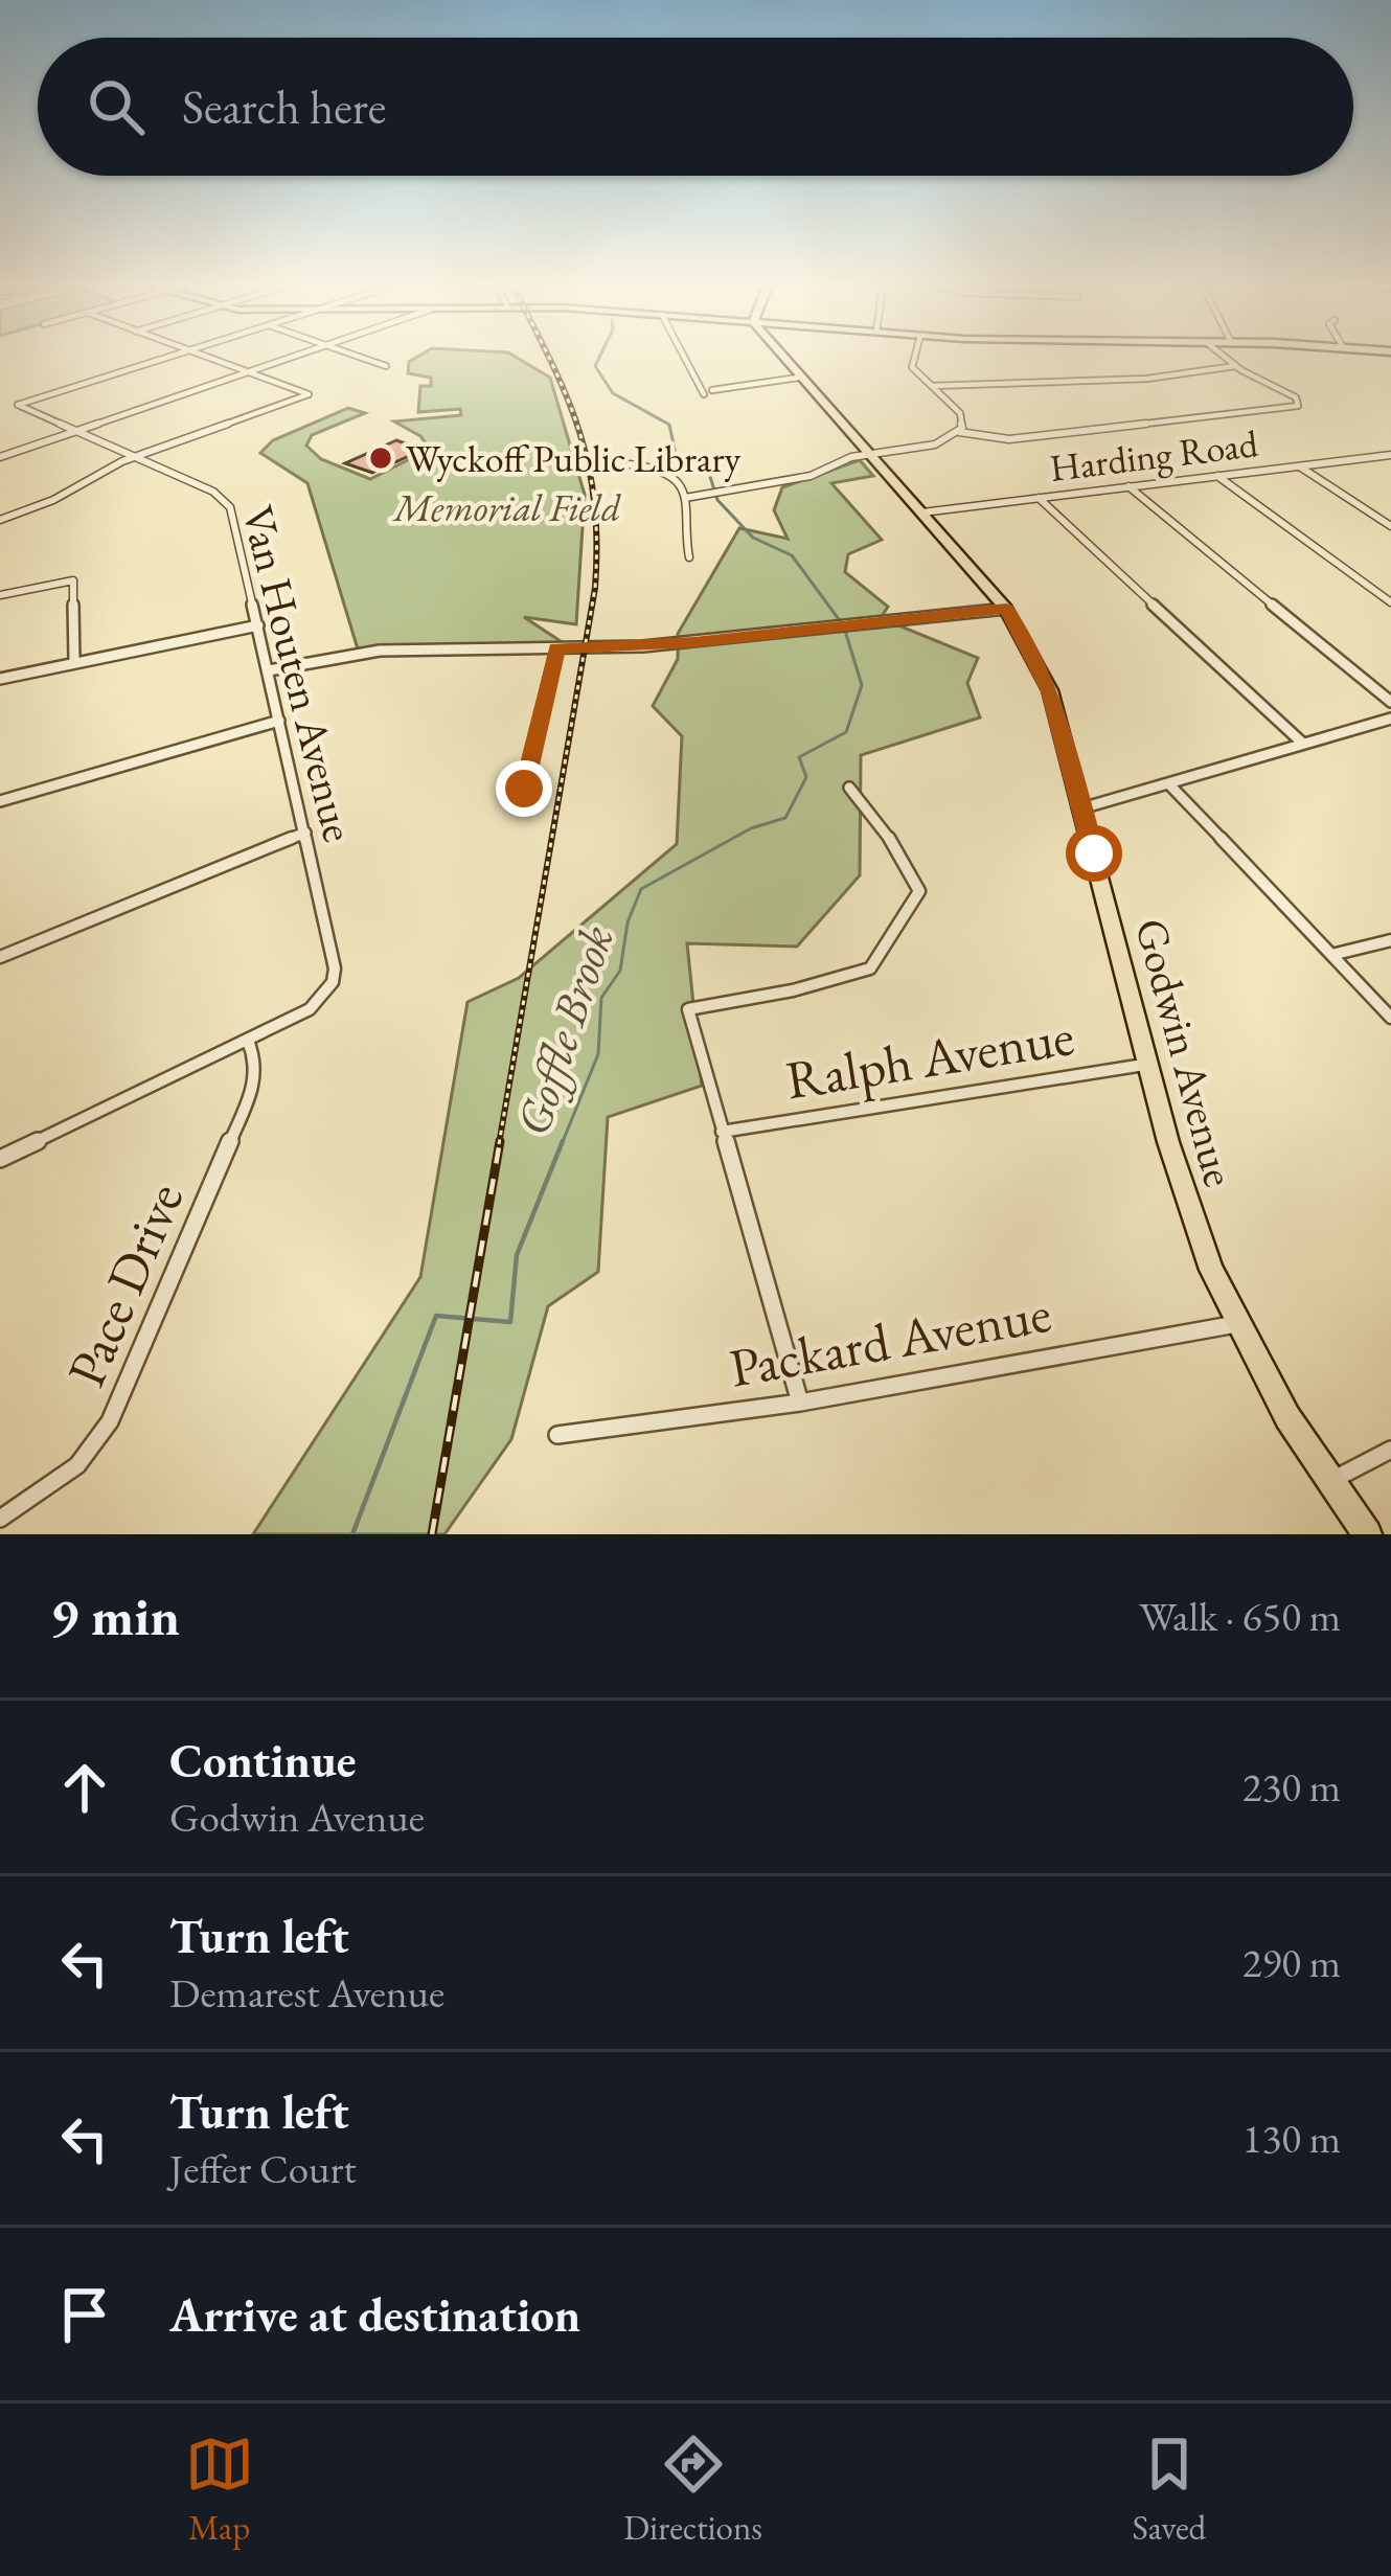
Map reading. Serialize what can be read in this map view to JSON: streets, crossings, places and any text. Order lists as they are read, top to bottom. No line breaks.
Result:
{"streets":{"main road":["Godwin Avenue"],"street":["Harding Road","Van Houten Avenue","Ralph Avenue","Pace Drive","Packard Avenue"]},"crossings":[["Harding Road","Godwin Avenue"],["Van Houten Avenue","Pace Drive"],["Godwin Avenue","Ralph Avenue"],["Godwin Avenue","Packard Avenue"]],"water":["Goffle Brook"],"parks":["Memorial Field"],"places":["Wyckoff Public Library"],"page":{"search":"Search here","heading":["9 min","Walk · 650 m"],"list":[["Continue","Godwin Avenue","230 m"],["Turn left","Demarest Avenue","290 m"],["Turn left","Jeffer Court","130 m"],"Arrive at destination"],"nav":["Map","Directions","Saved"]}}
